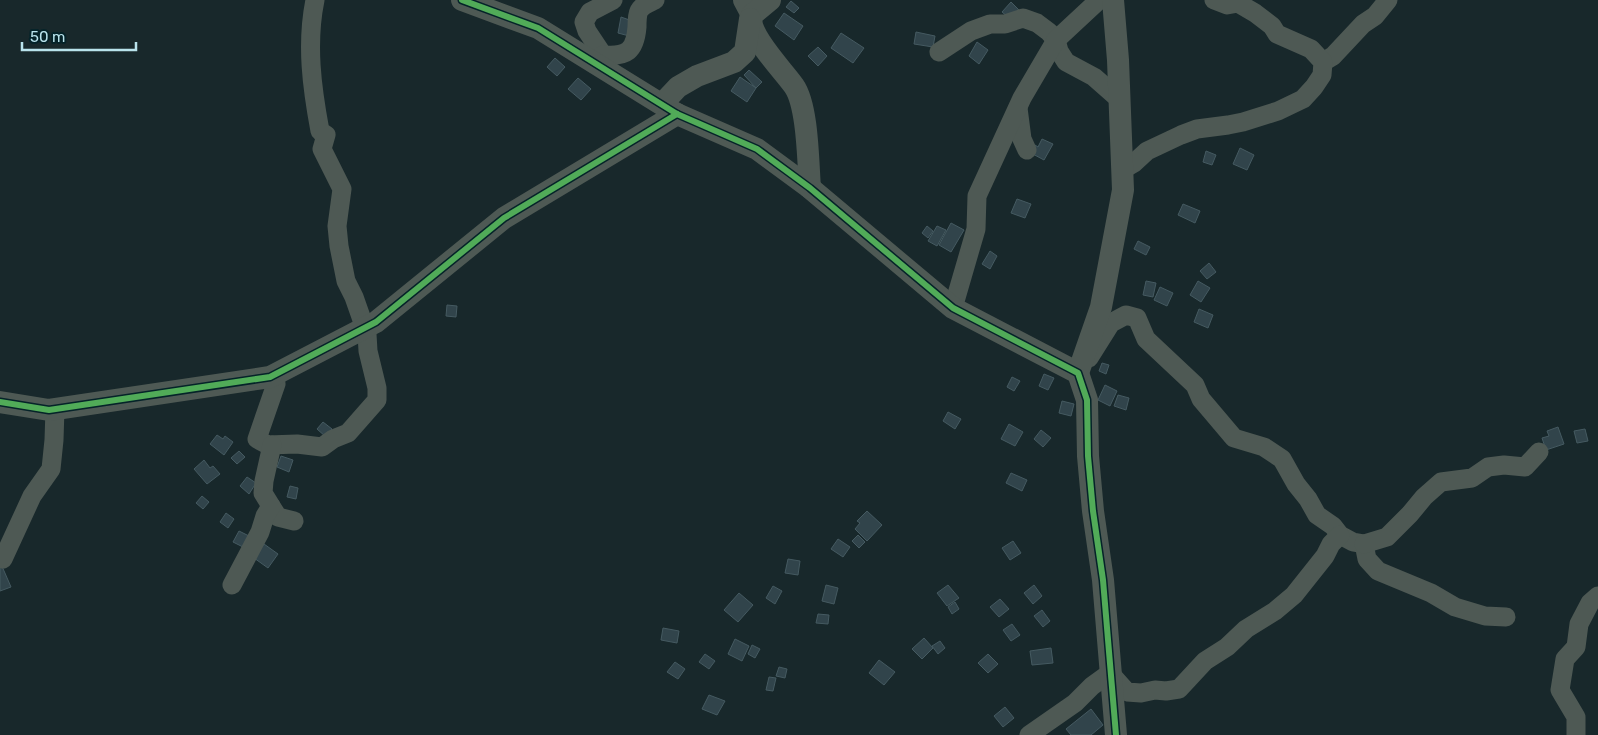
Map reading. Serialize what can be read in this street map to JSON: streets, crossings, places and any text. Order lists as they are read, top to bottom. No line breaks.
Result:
{"scale_bar":"50 m"}
